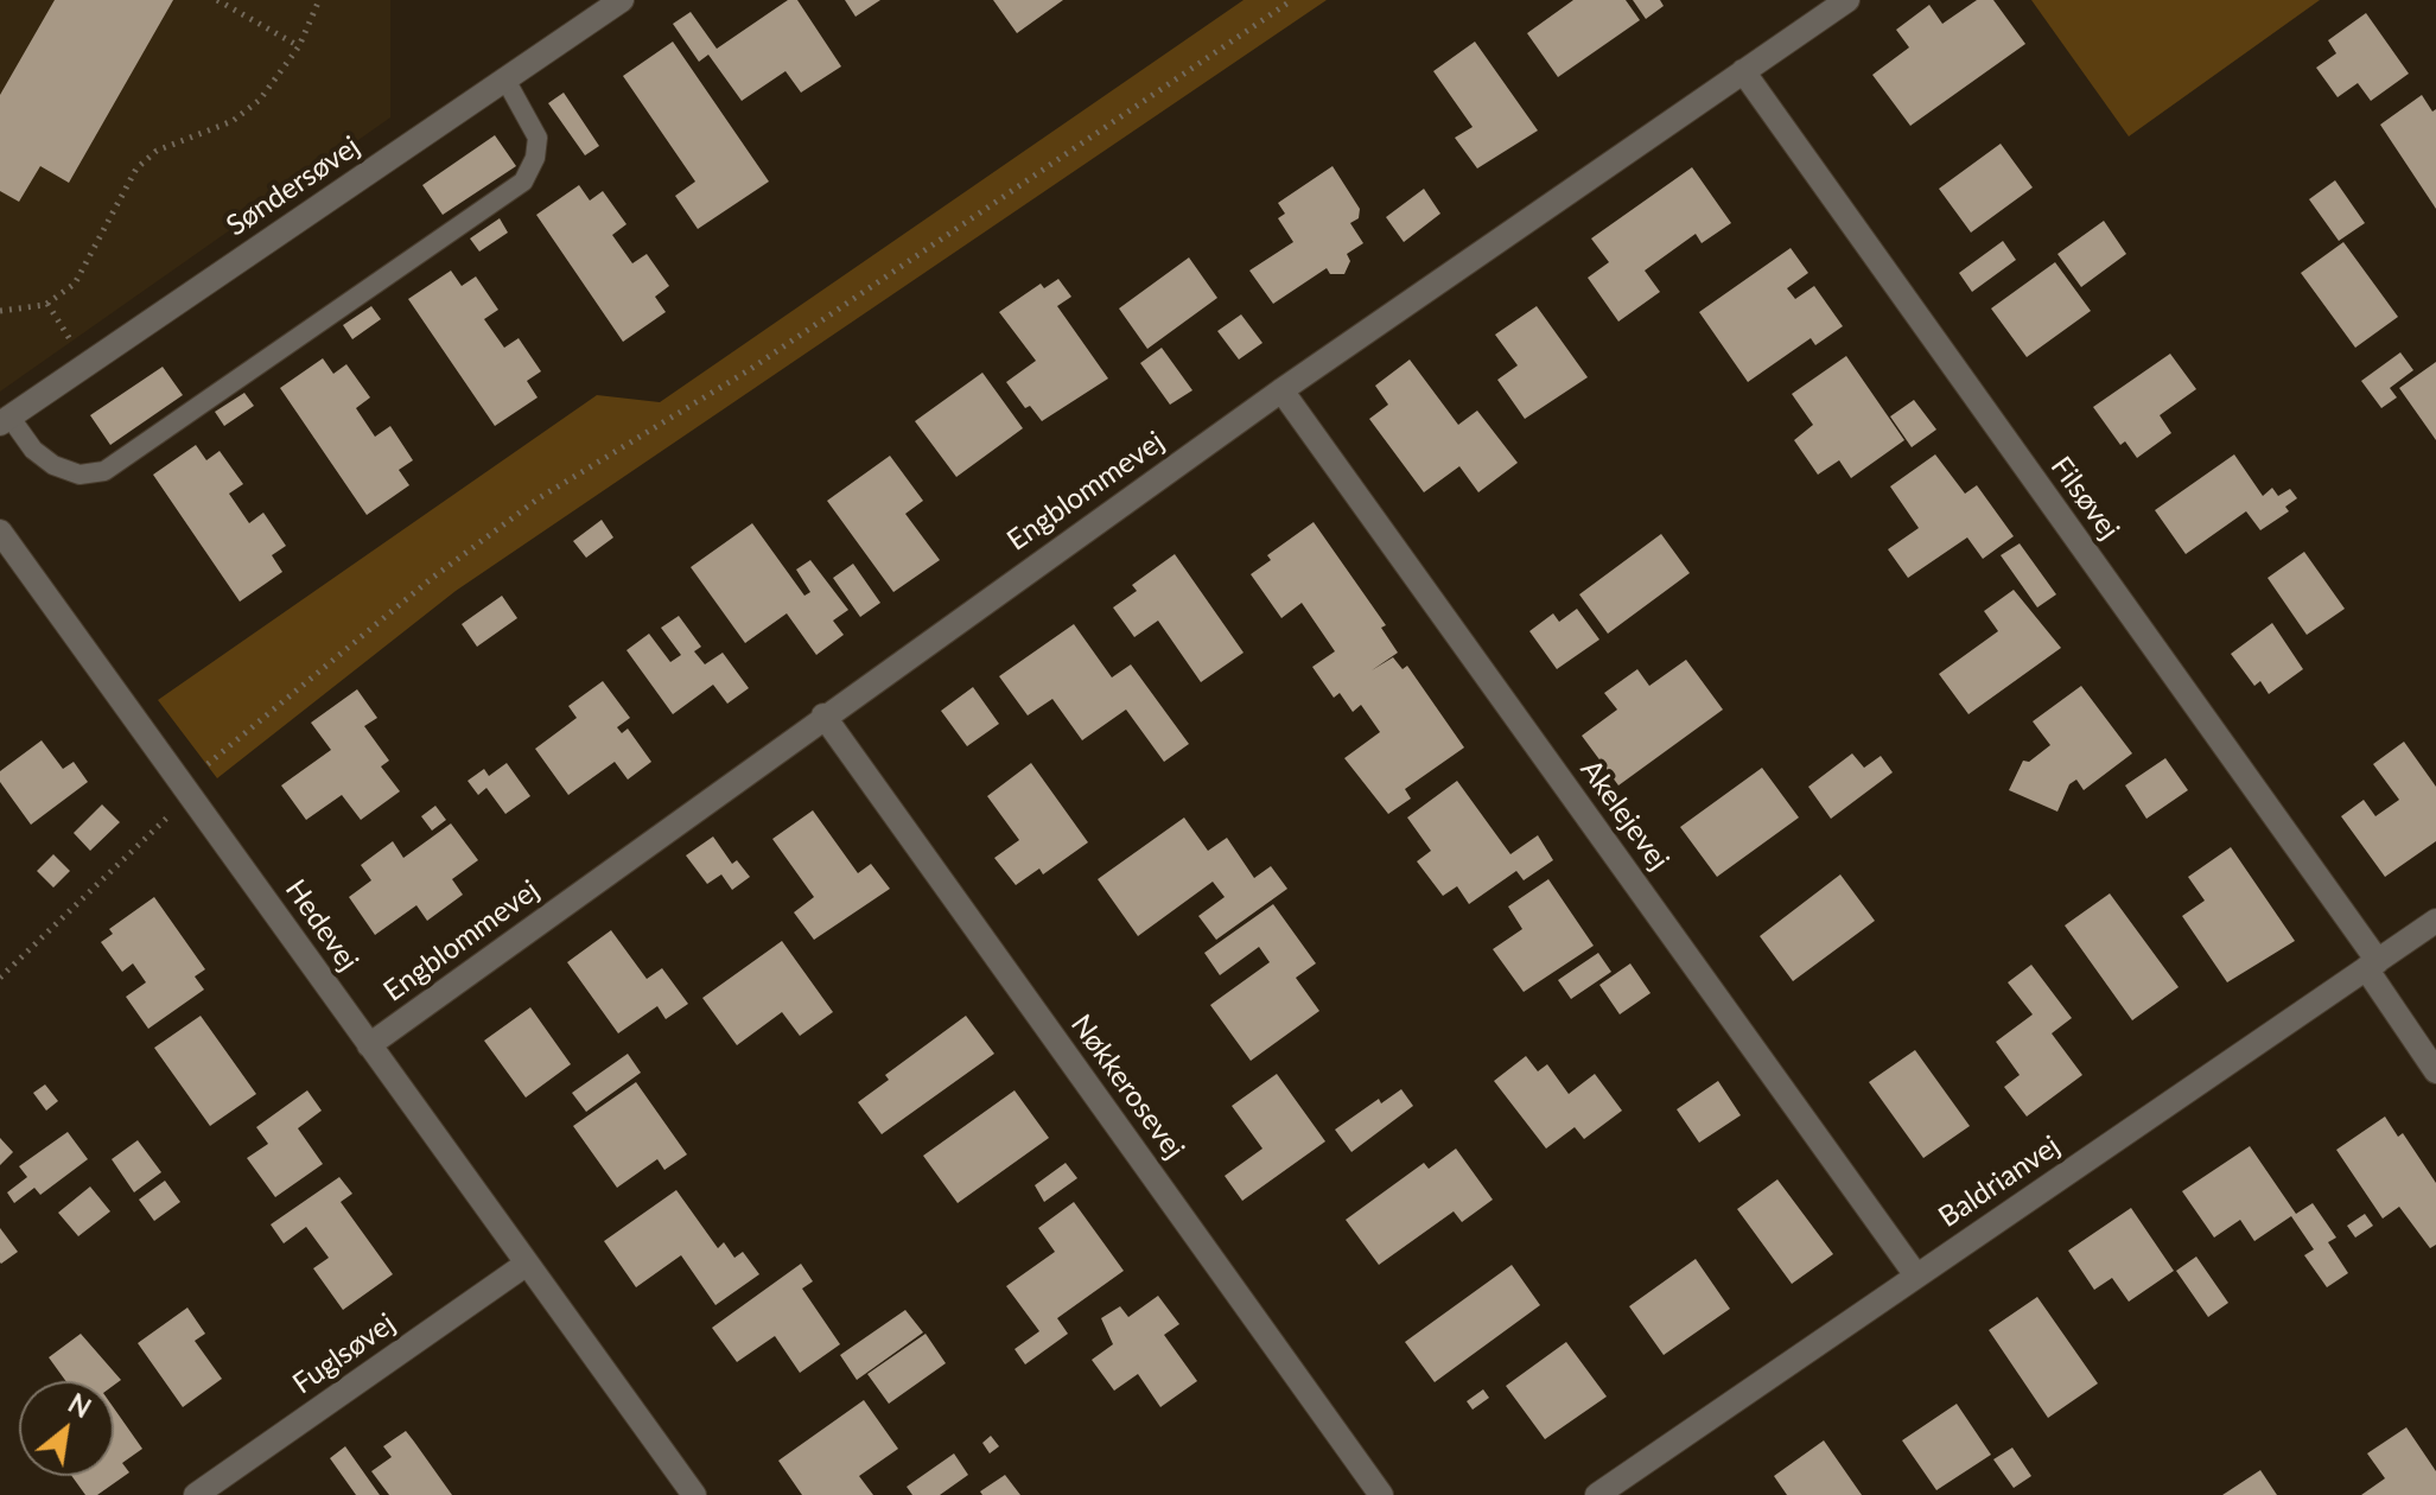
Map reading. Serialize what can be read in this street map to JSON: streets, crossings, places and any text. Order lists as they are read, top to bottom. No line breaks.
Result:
{"streets":{"street":["Søndersøvej","Engblommevej","Filsøvej","Akelejevej","Hedevej","Nøkkerosevej","Baldrianvej","Fuglsøvej"]},"crossings":[["Engblommevej","Filsøvej"],["Engblommevej","Akelejevej"],["Engblommevej","Hedevej"],["Engblommevej","Nøkkerosevej"],["Filsøvej","Baldrianvej"],["Akelejevej","Baldrianvej"],["Hedevej","Fuglsøvej"]],"north":"top right"}
